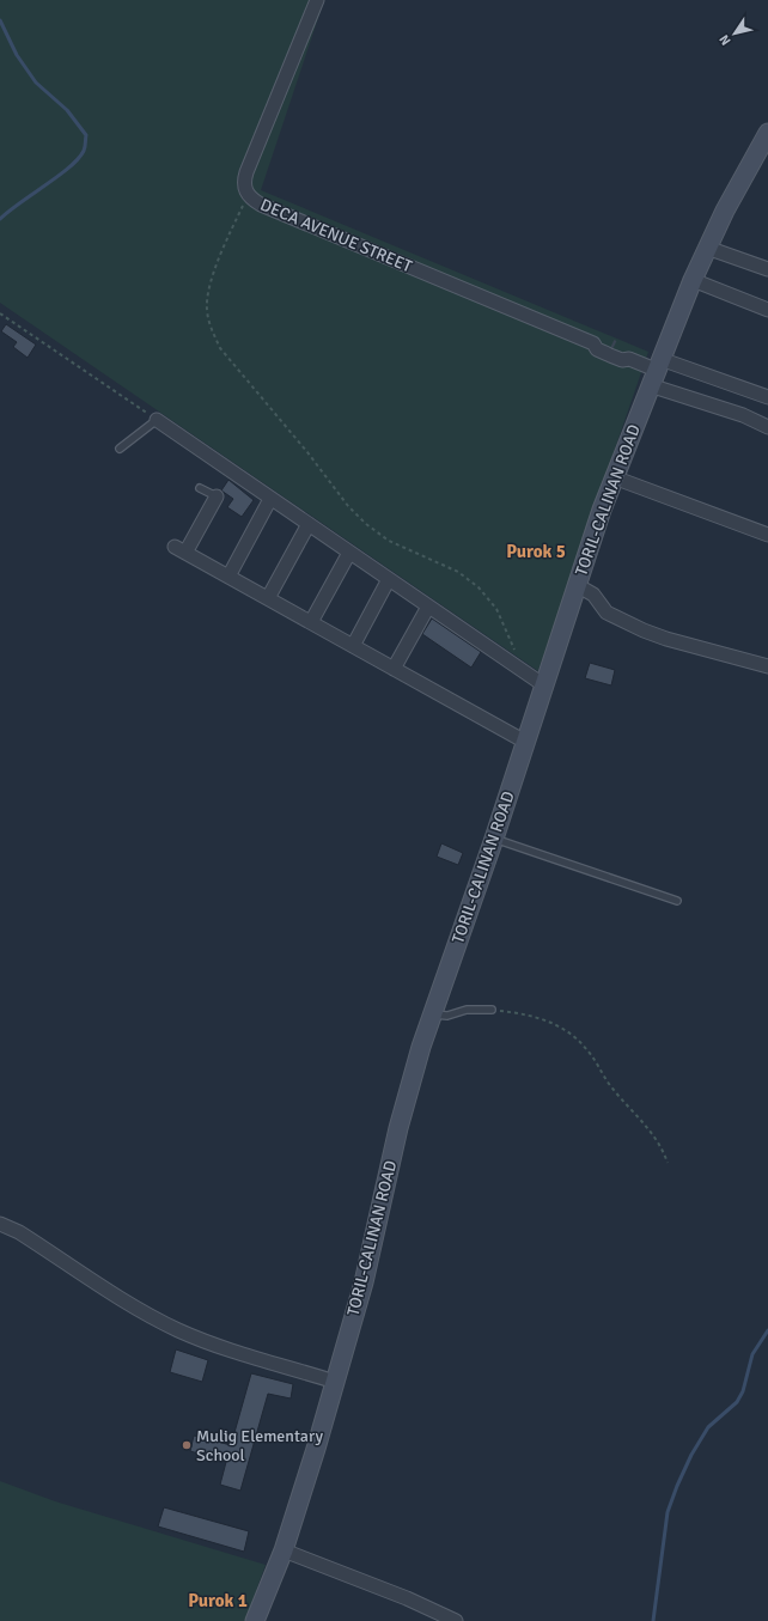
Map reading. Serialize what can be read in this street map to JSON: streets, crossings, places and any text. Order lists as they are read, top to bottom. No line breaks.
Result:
{"streets":{"main road":["TORIL-CALINAN ROAD"],"street":["DECA AVENUE STREET"]},"crossings":[["DECA AVENUE STREET","TORIL-CALINAN ROAD"]],"districts":["Purok 5","Purok 1"],"places":["Mulig Elementary School"],"north":"bottom left"}
